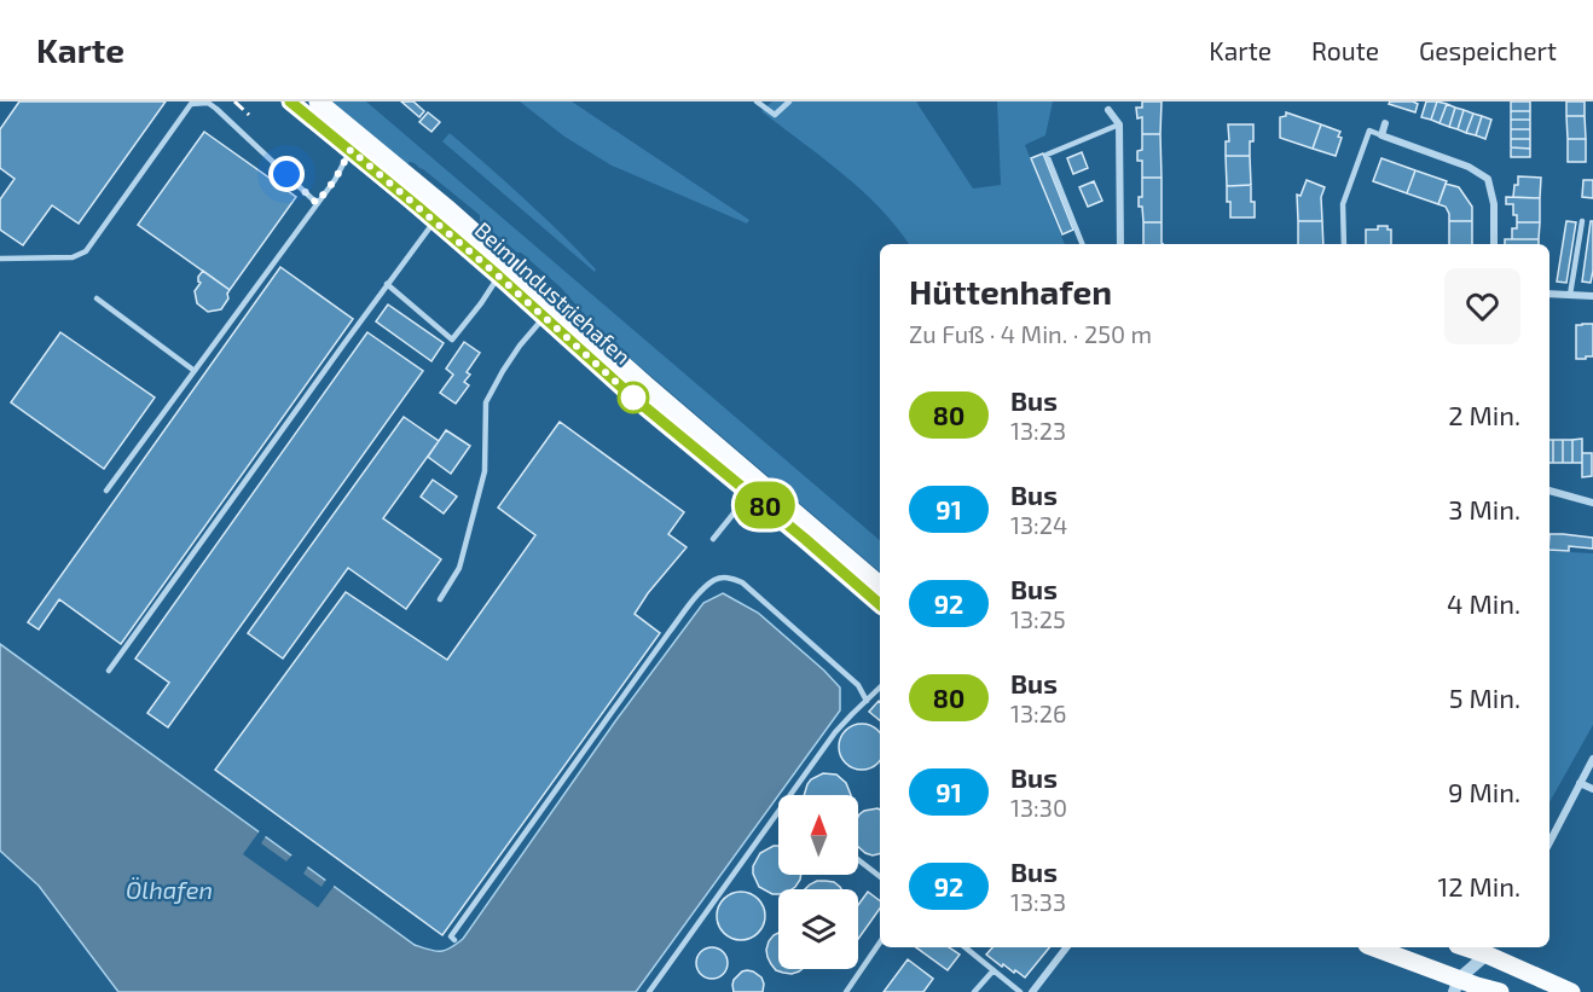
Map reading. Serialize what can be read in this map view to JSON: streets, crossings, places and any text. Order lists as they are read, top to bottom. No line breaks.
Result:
{"streets":{"main road":["Beim Industriehafen"]},"water":["Ölhafen"],"lines":["bus line 80"],"north":"top","page":{"header":"Karte","nav":["Karte","Route","Gespeichert"],"on_map":"80","heading":["Hüttenhafen","Zu Fuß · 4 Min. · 250 m"],"list":[{"mark":"80","name":"Bus","note":"13:23","value":"2 Min."},{"mark":"91","name":"Bus","note":"13:24","value":"3 Min."},{"mark":"92","name":"Bus","note":"13:25","value":"4 Min."},{"mark":"80","name":"Bus","note":"13:26","value":"5 Min."},{"mark":"91","name":"Bus","note":"13:30","value":"9 Min."},{"mark":"92","name":"Bus","note":"13:33","value":"12 Min."}]}}
